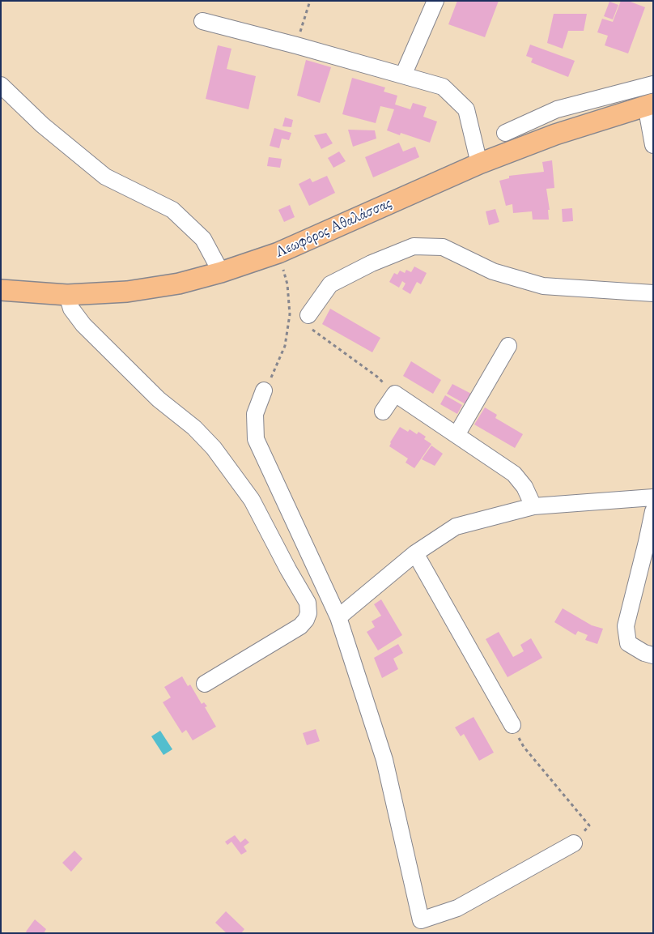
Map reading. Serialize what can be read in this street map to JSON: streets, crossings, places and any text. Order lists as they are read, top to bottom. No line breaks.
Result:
{"streets":{"main road":["Λεωφόρος Αθαλάσσας"]}}
